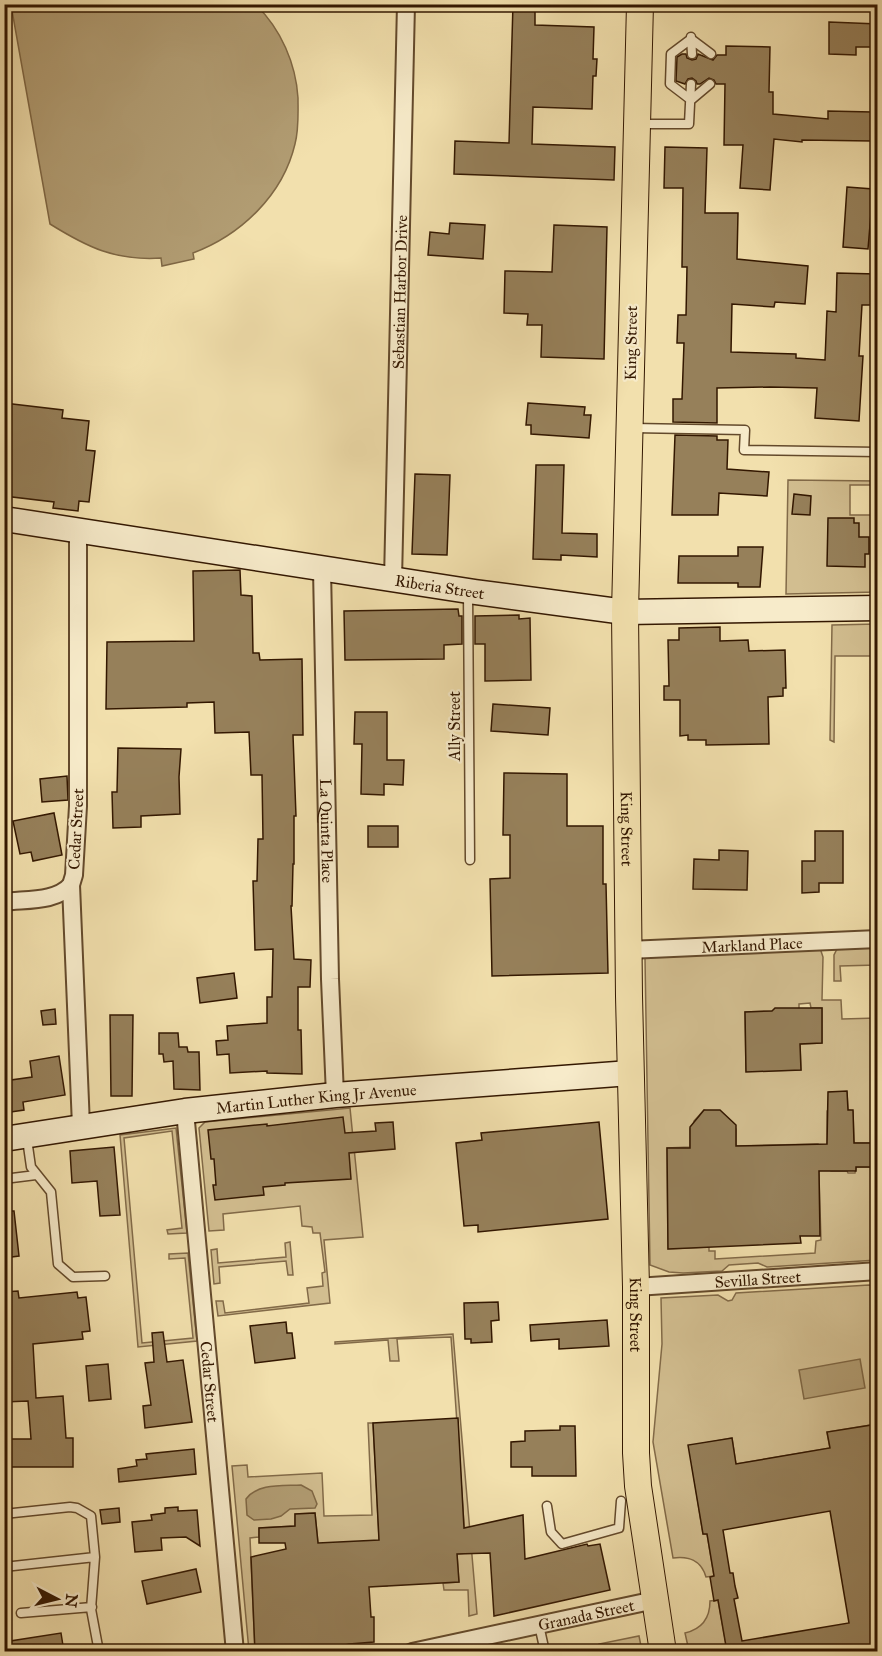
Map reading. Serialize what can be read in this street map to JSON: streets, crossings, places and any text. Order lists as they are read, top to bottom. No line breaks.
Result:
{"streets":{"main road":["King Street"],"street":["Sebastian Harbor Drive","Riberia Street","Cedar Street","La Quinta Place","Markland Place","Martin Luther King Jr Avenue","Sevilla Street","Granada Street"],"lane":["Ally Street"]},"crossings":[["Sebastian Harbor Drive","Riberia Street"],["King Street","Riberia Street"],["King Street","Markland Place"],["King Street","Martin Luther King Jr Avenue"],["King Street","Sevilla Street"],["King Street","Granada Street"],["Riberia Street","Ally Street"],["Riberia Street","Cedar Street"],["Riberia Street","La Quinta Place"],["Cedar Street","Martin Luther King Jr Avenue"],["La Quinta Place","Martin Luther King Jr Avenue"]],"north":"right"}
